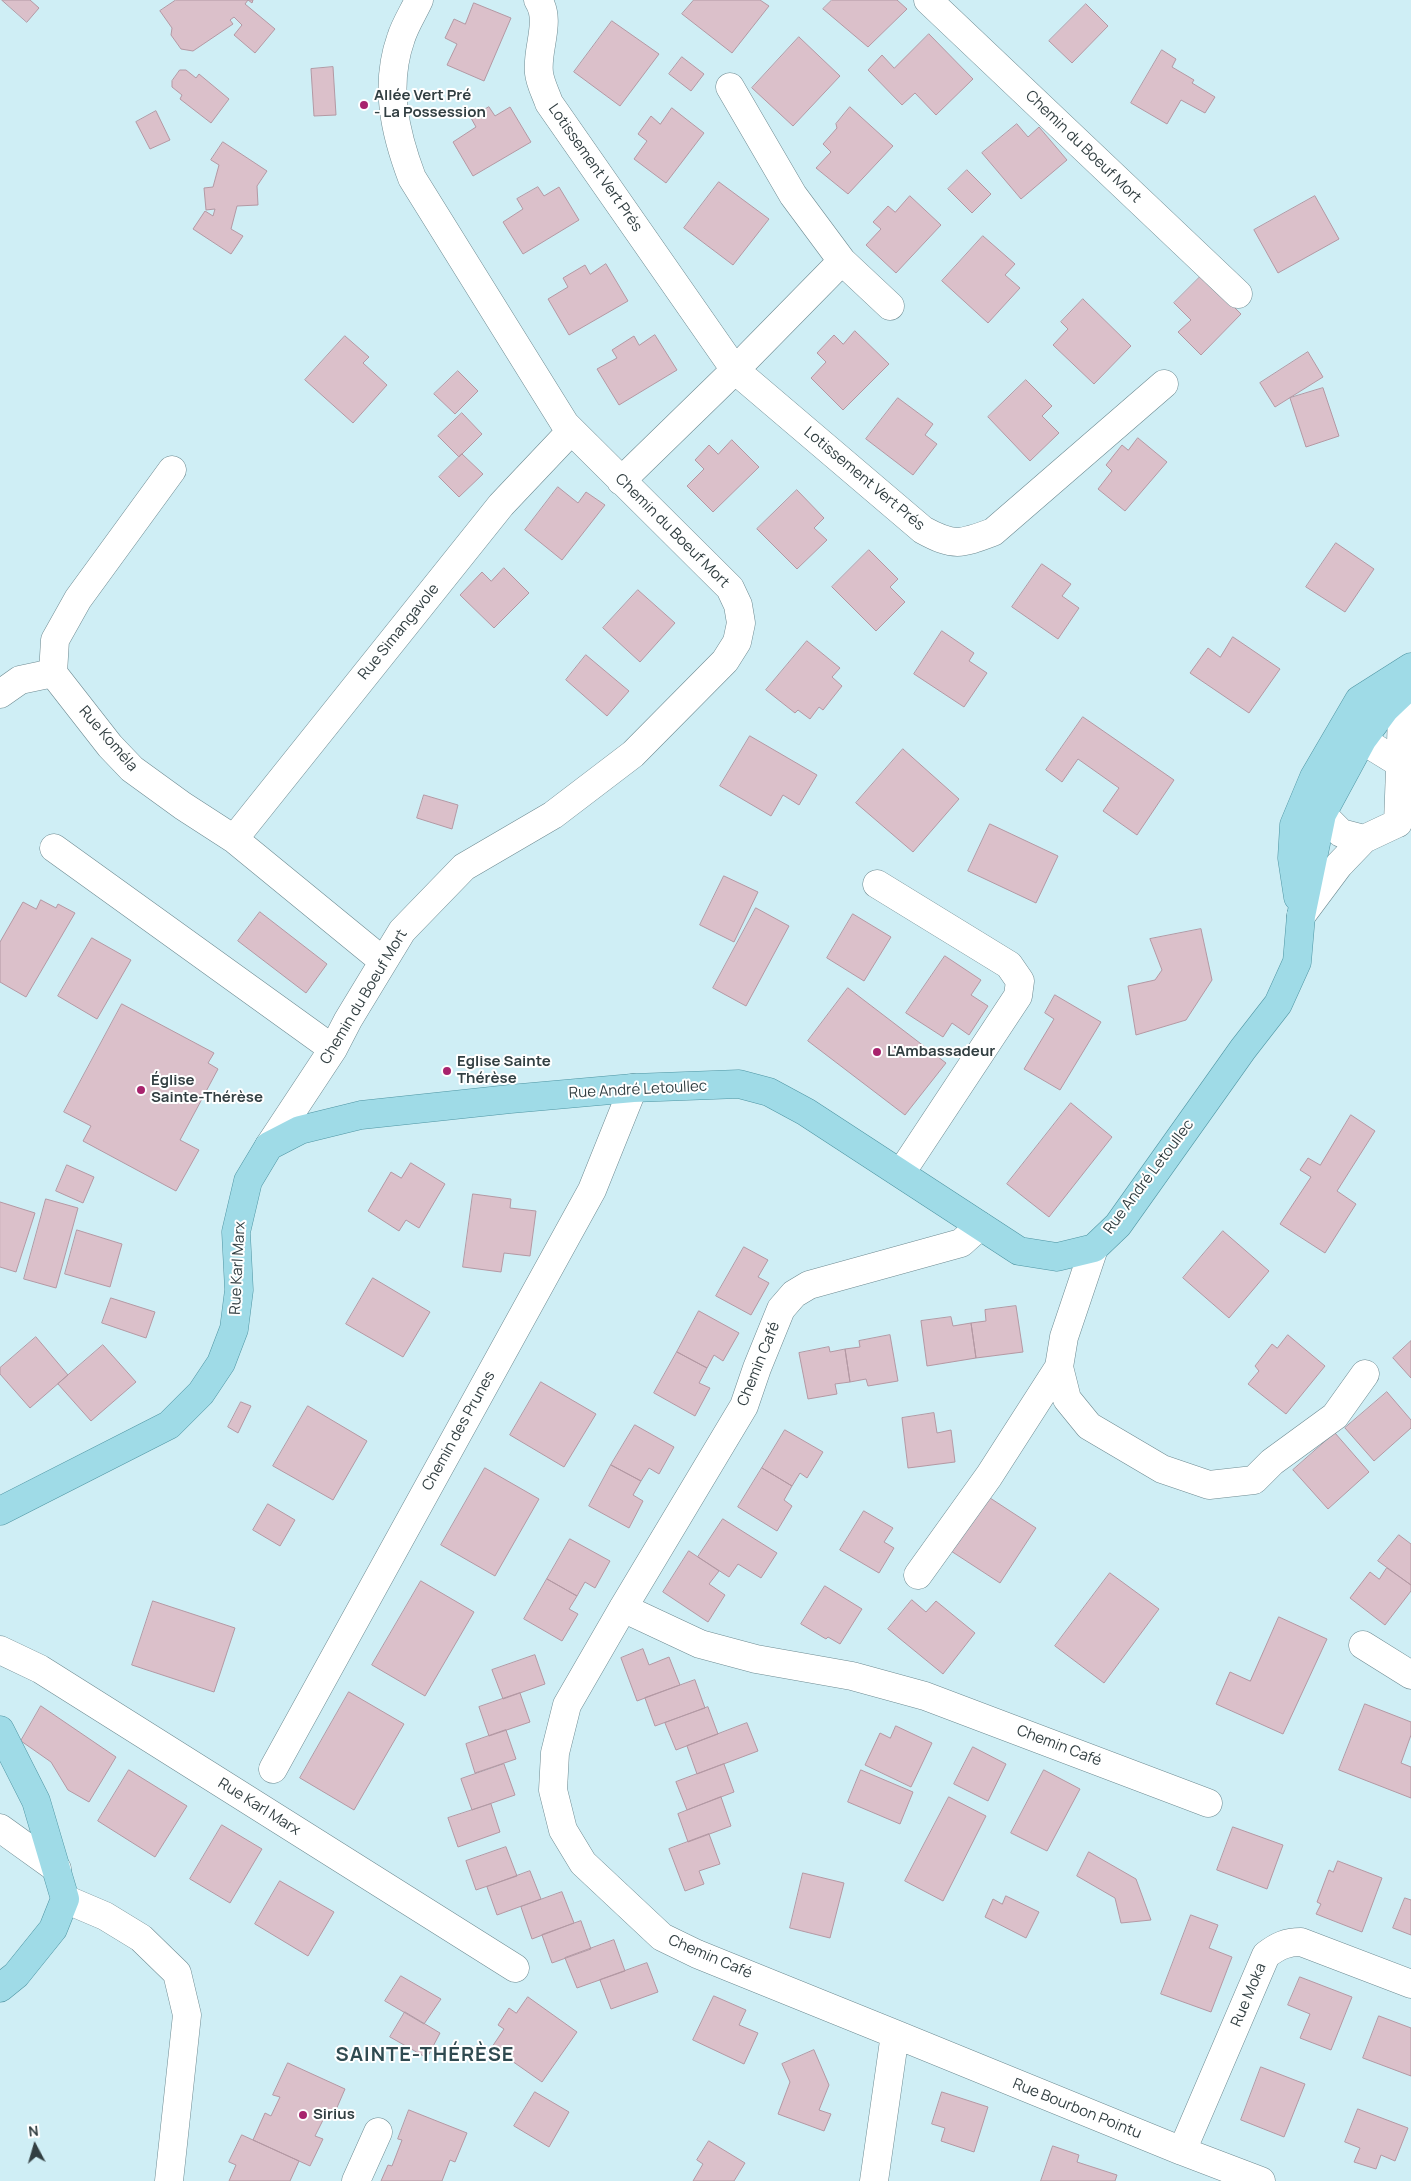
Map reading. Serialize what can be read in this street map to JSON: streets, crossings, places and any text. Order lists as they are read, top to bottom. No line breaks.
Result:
{"streets":{"main road":["Rue André Letoullec","Rue Karl Marx"],"street":["Chemin du Boeuf Mort","Lotissement Vert Prés","Rue Simangavole","Rue Koméla","Chemin Café","Chemin des Prunes","Rue Moka","Rue Bourbon Pointu"]},"crossings":[["Chemin du Boeuf Mort","Rue Simangavole"],["Chemin du Boeuf Mort","Rue Koméla"],["Chemin du Boeuf Mort","Rue André Letoullec"],["Chemin du Boeuf Mort","Rue Karl Marx"],["Rue Simangavole","Rue Koméla"],["Rue André Letoullec","Rue Karl Marx"],["Rue André Letoullec","Chemin Café"],["Rue André Letoullec","Chemin des Prunes"],["Chemin Café","Rue Bourbon Pointu"],["Rue Moka","Rue Bourbon Pointu"]],"districts":["SAINTE-THÉRÈSE"],"places":["Allée Vert Pré - La Possession","L'Ambassadeur","Eglise Sainte Thérèse","Église Sainte-Thérèse","Sirius"],"north":"top"}
